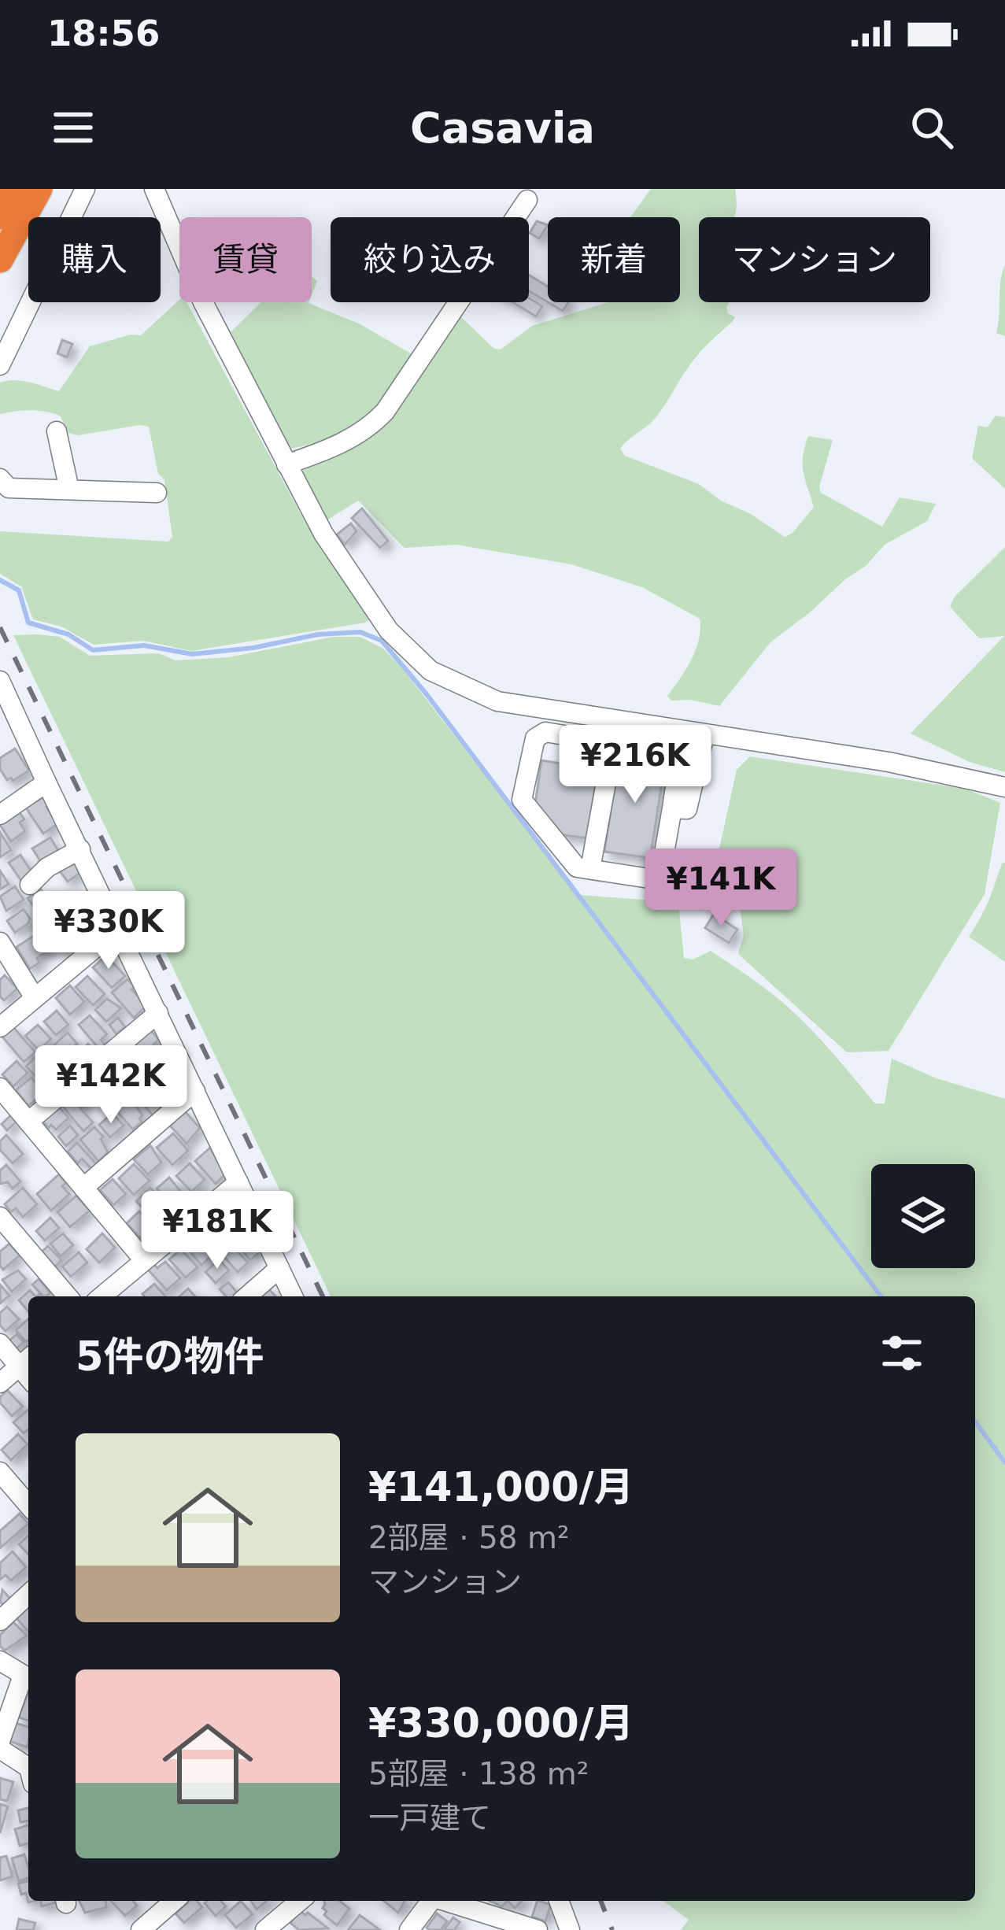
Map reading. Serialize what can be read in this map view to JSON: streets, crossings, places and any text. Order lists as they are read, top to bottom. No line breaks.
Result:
{"page":{"status":"18:56","header":"Casavia","chip":["購入","賃貸","絞り込み","新着","マンション"],"price":["¥216K","¥141K","¥330K","¥142K","¥181K"],"heading":"5件の物件","list":[{"name":"¥141,000/月","note":"2部屋 · 58 m² · マンション"},{"name":"¥330,000/月","note":"5部屋 · 138 m² · 一戸建て"}]}}
